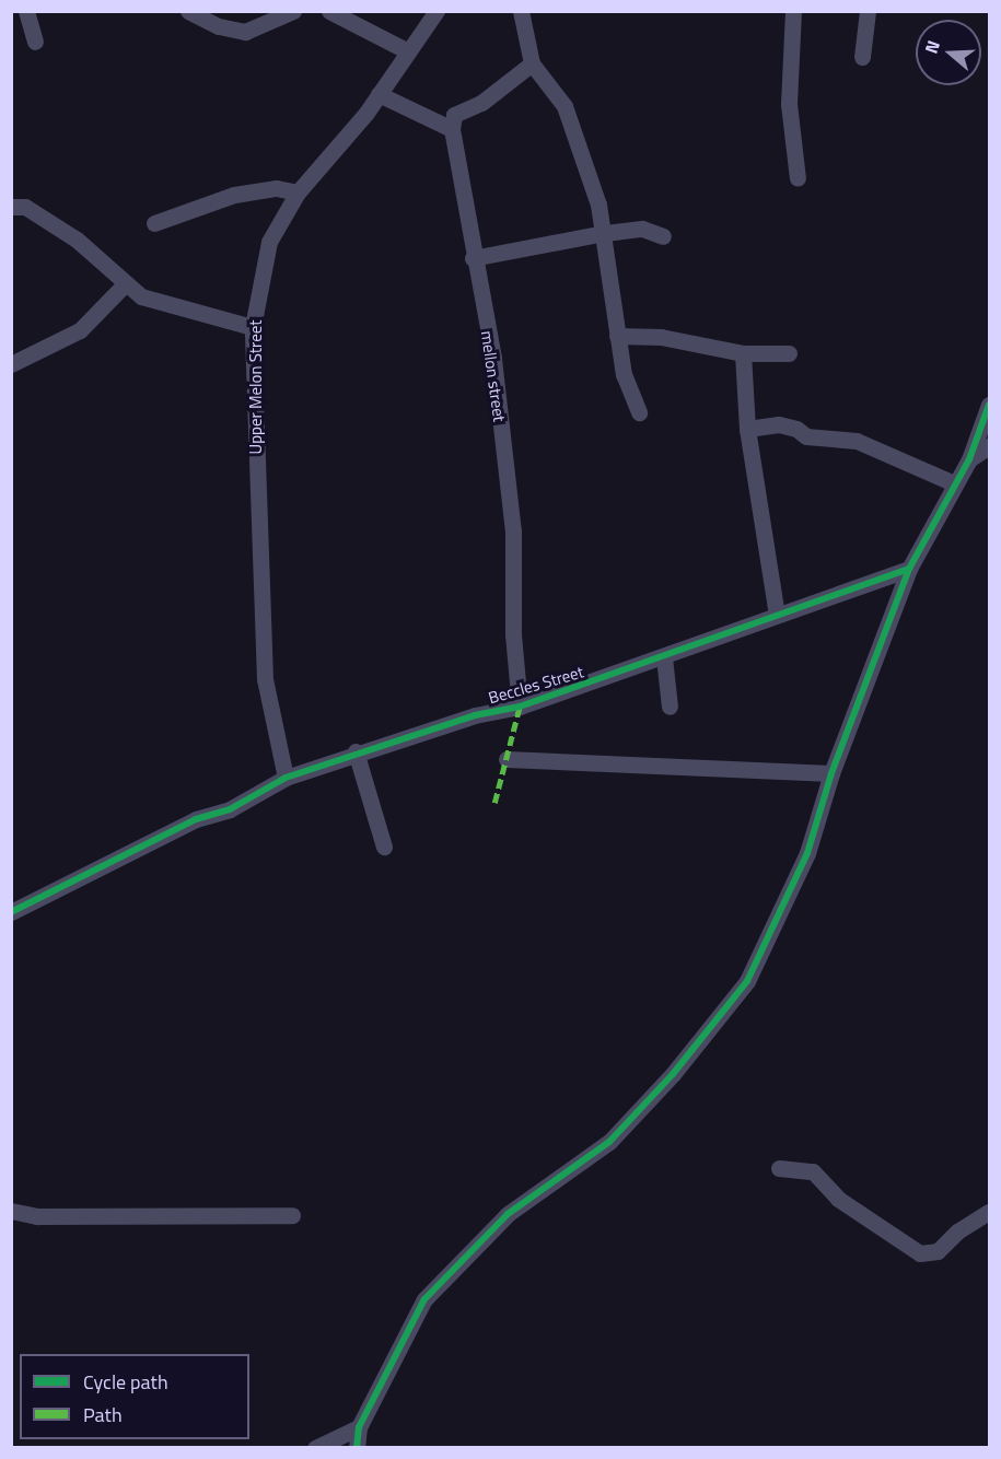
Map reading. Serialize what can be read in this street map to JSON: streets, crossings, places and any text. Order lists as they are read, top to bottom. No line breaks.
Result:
{"streets":{"street":["mellon street","Upper Melon Street","Beccles Street"]},"crossings":[["mellon street","Beccles Street"],["Upper Melon Street","Beccles Street"]],"legend":["Cycle path","Path"],"north":"left"}
